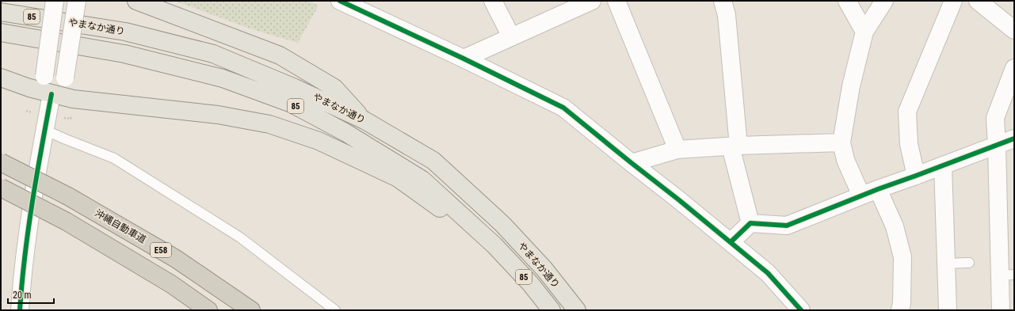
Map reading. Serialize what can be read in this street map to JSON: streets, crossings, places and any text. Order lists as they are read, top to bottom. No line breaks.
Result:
{"streets":{"highway":["沖縄自動車道","E58"],"main road":["85","やまなか通り"]},"scale_bar":"20 m"}
